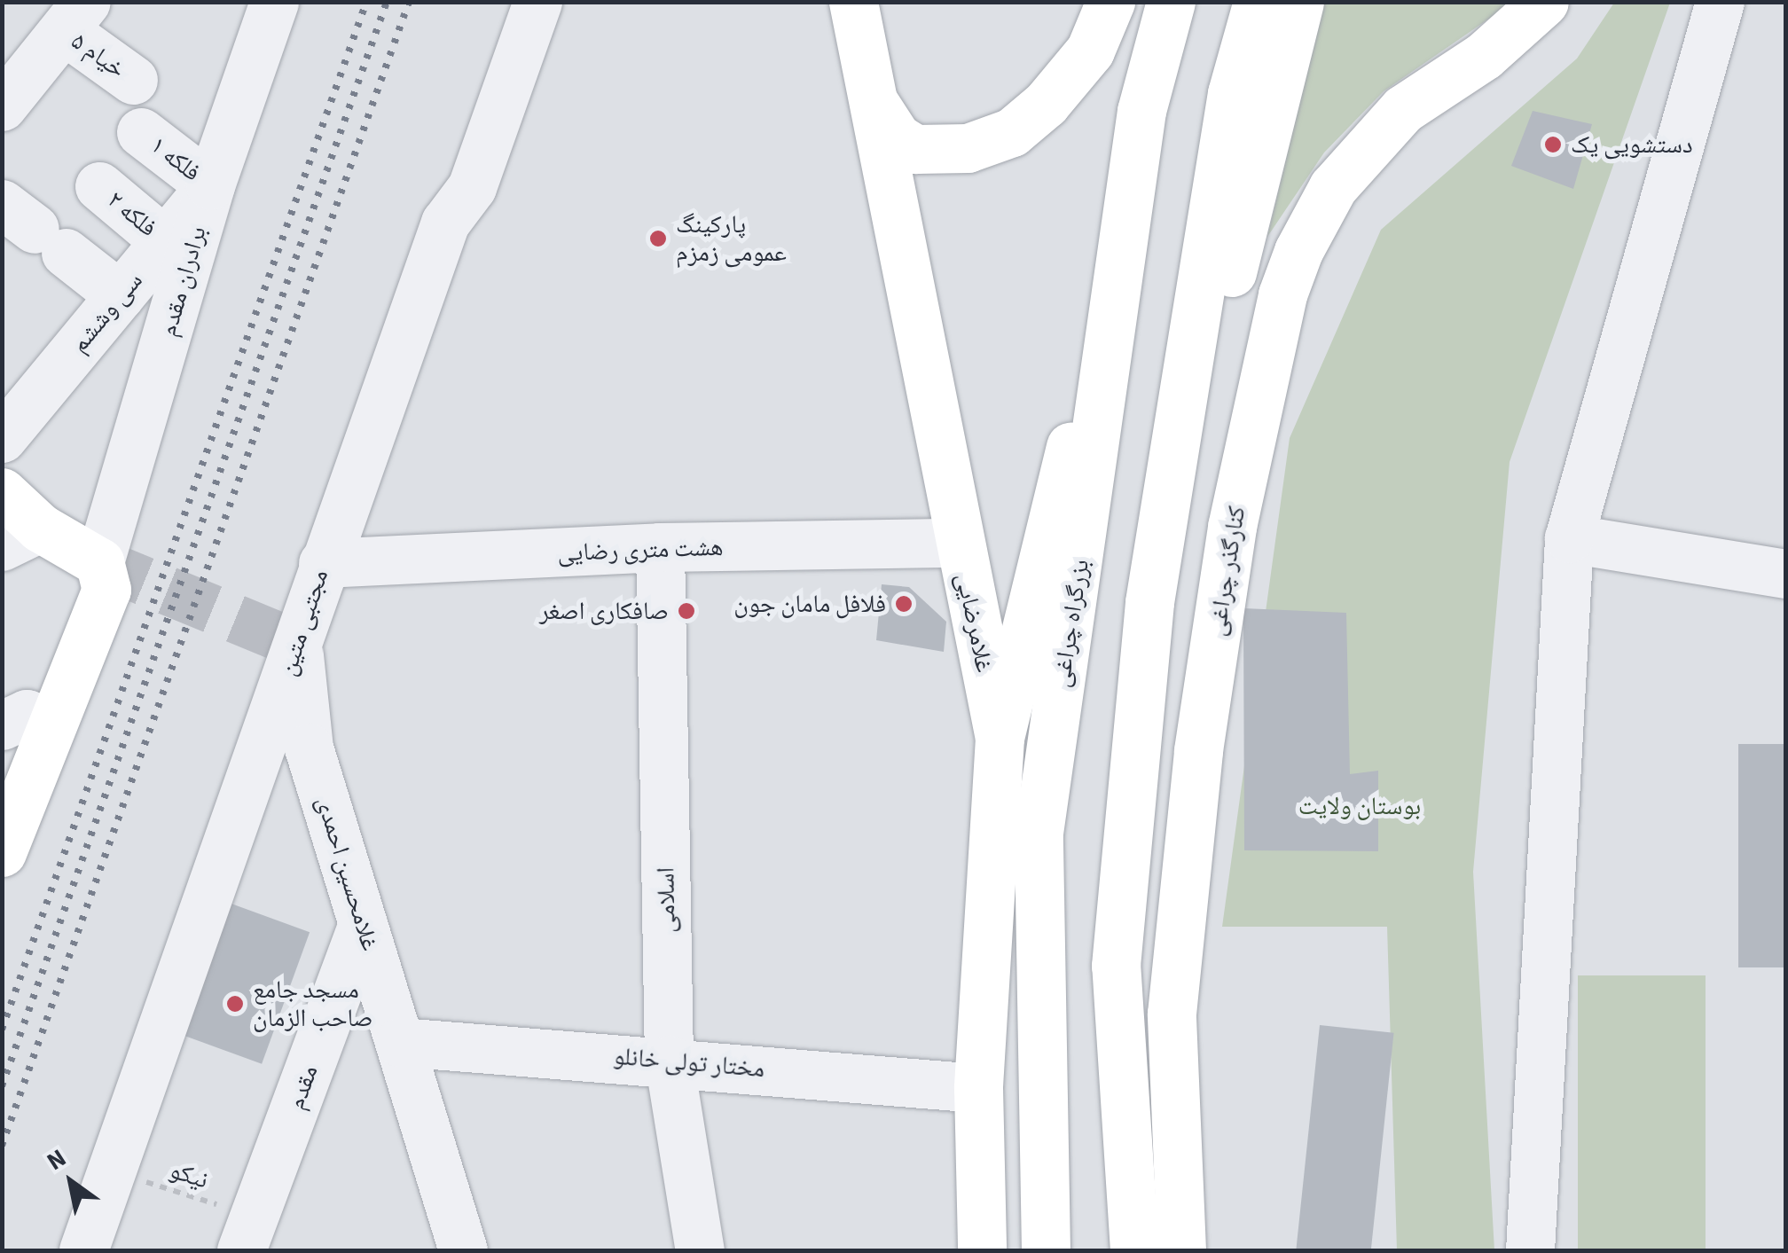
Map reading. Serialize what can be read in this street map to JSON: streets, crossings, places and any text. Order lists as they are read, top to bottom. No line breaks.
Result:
{"streets":{"main road":["برادران مقدم","کنارگذر چراغی","غلامرضایی","بزرگراه چراغی"],"street":["خیام ۵","فلکه ۱","فلکه ۲","سی وششم","هشت متری رضایی","مجتبی متین","غلامحسین احمدی","اسلامی","مختار تولی خانلو","مقدم"],"path":["نیکو"]},"crossings":[["فلکه ۱","برادران مقدم"],["فلکه ۱","سی وششم"],["فلکه ۲","سی وششم"],["برادران مقدم","سی وششم"],["هشت متری رضایی","مجتبی متین"],["هشت متری رضایی","غلامرضایی"],["هشت متری رضایی","اسلامی"],["مجتبی متین","غلامحسین احمدی"],["مجتبی متین","نیکو"],["غلامرضایی","مختار تولی خانلو"],["غلامحسین احمدی","مختار تولی خانلو"],["غلامحسین احمدی","مقدم"],["اسلامی","مختار تولی خانلو"],["مقدم","نیکو"]],"parks":["بوستان ولایت"],"places":["دستشویی یک","پارکینگ عمومی زمزم","فلافل مامان جون","صافکاری اصغر","مسجد جامع صاحب الزمان"],"north":"top left"}
